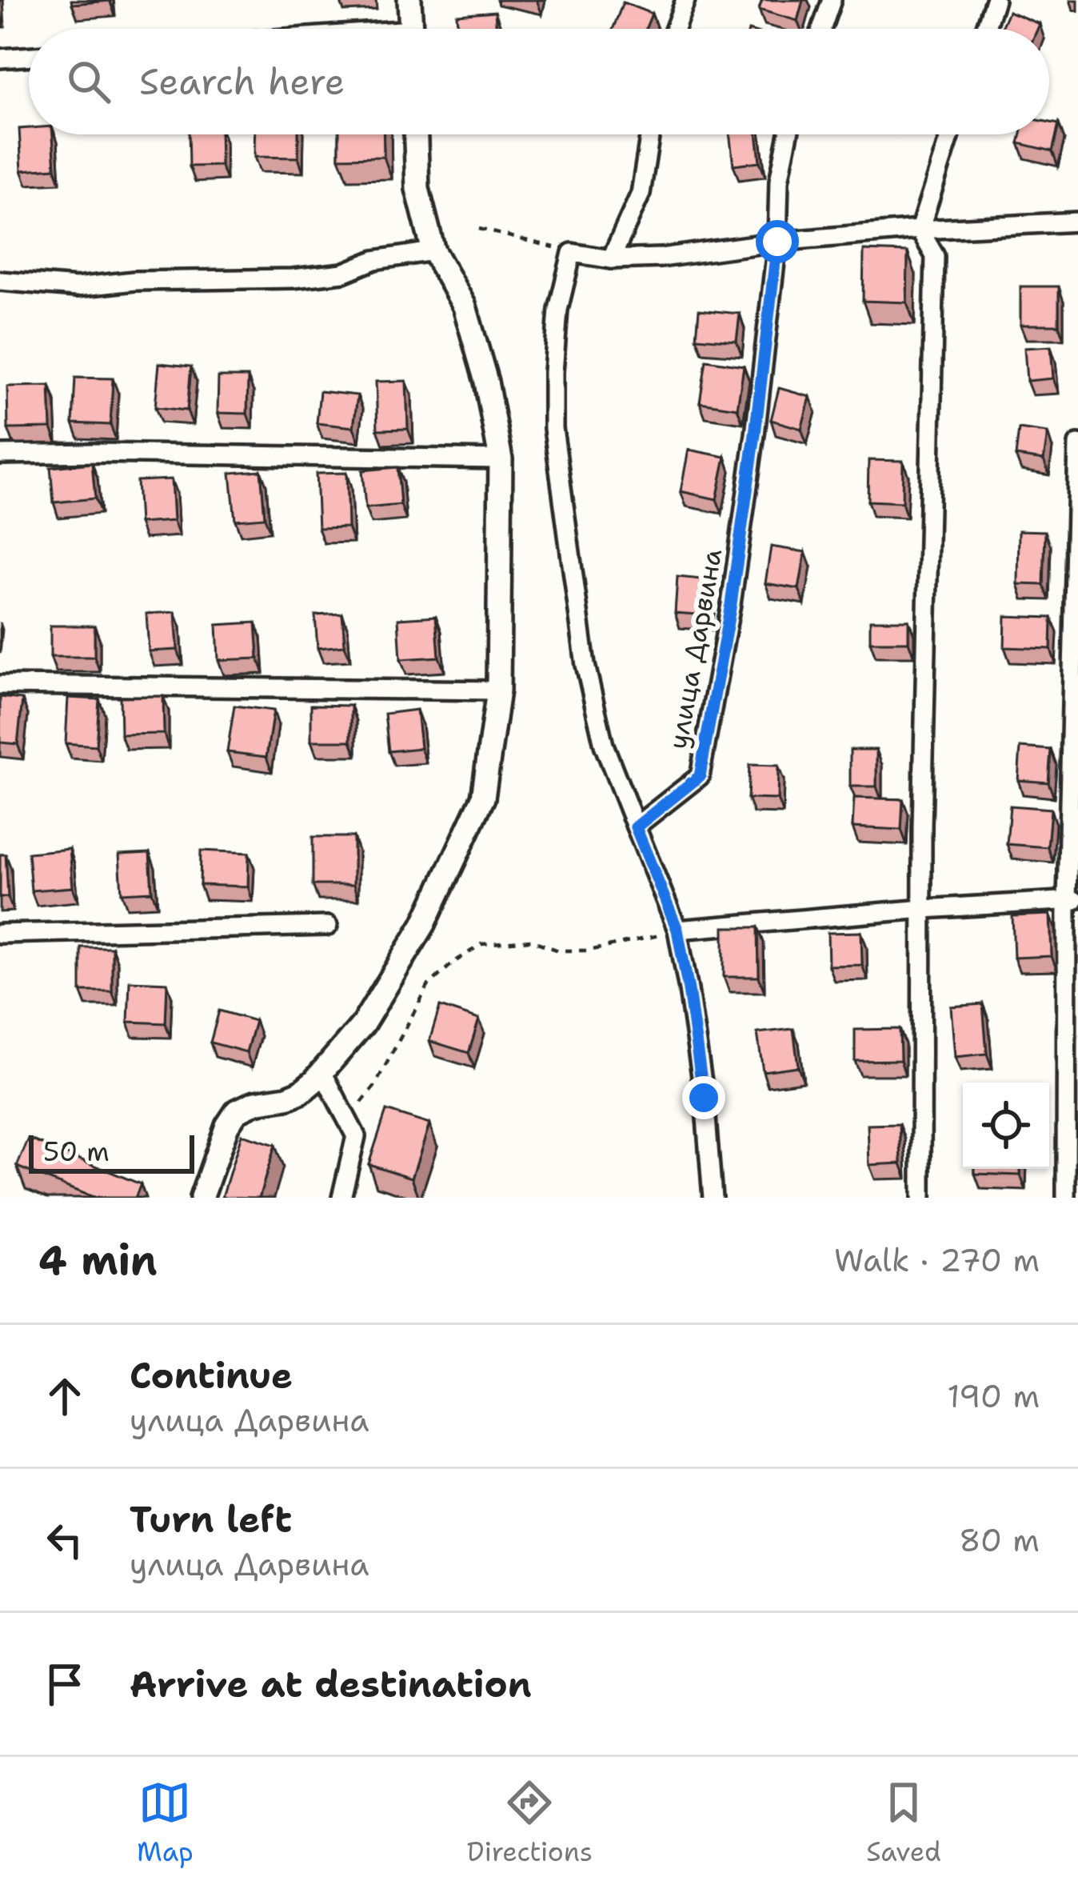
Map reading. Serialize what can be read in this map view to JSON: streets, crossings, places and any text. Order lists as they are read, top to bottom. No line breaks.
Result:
{"streets":{"street":["улица Дарвина"]},"scale_bar":"50 m","page":{"search":"Search here","scale":"50 m","heading":["4 min","Walk · 270 m"],"list":[["Continue","улица Дарвина","190 m"],["Turn left","улица Дарвина","80 m"],"Arrive at destination"],"nav":["Map","Directions","Saved"]}}
